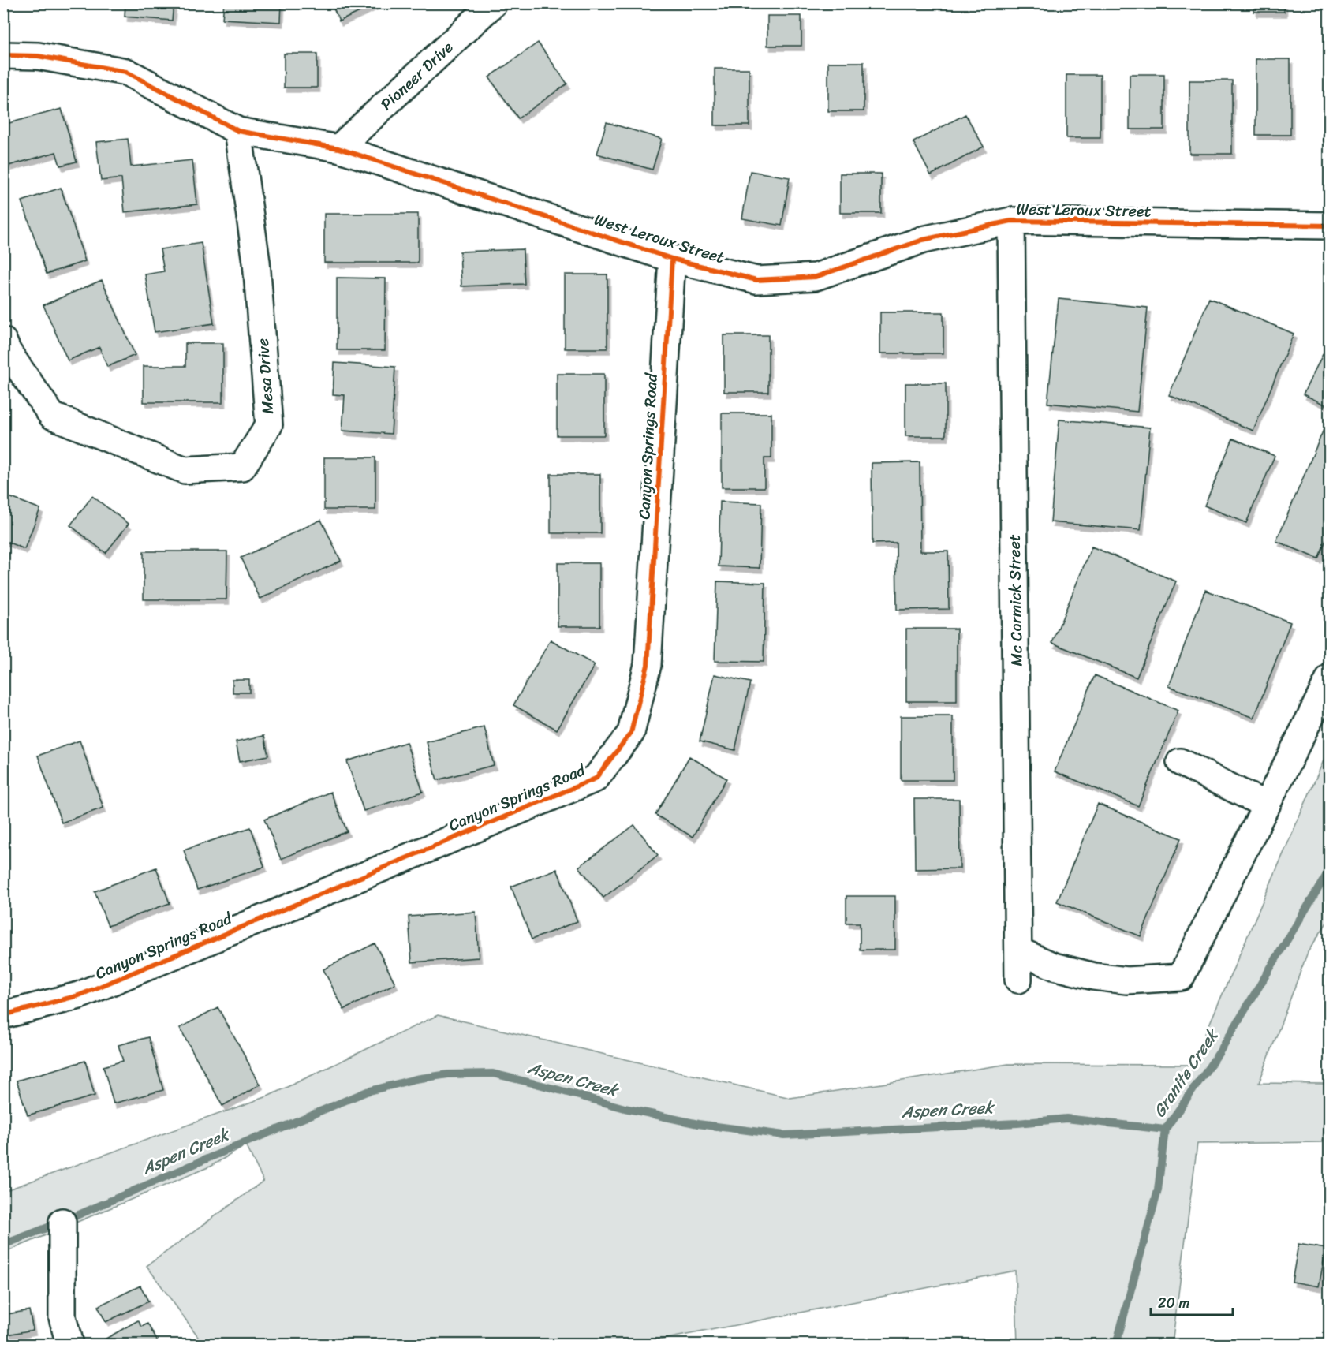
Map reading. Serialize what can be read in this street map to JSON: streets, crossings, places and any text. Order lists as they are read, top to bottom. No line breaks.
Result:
{"streets":{"street":["Pioneer Drive","West Leroux Street","Mesa Drive","Canyon Springs Road","Mc Cormick Street"]},"crossings":[["Pioneer Drive","West Leroux Street"],["West Leroux Street","Mesa Drive"],["West Leroux Street","Canyon Springs Road"],["West Leroux Street","Mc Cormick Street"]],"water":["Granite Creek","Aspen Creek"],"scale_bar":"20 m"}
